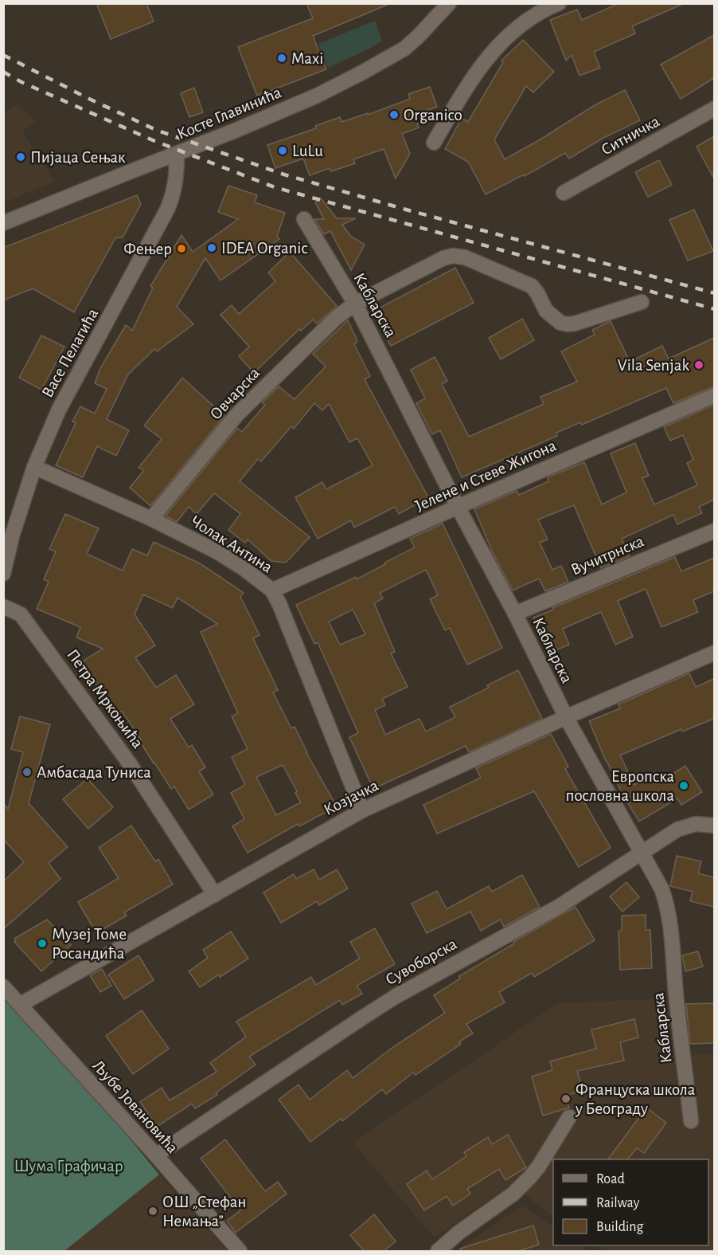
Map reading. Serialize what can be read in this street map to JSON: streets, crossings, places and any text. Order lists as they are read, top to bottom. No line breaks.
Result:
{"streets":{"street":["Косте Главинића","Ситничка","Кабларска","Васе Пелагића","Овчарска","Јелене и Стеве Жигона","Чолак Антина","Вучитрнска","Петра Мркоњића","Козјачка","Сувоборска","Љубе Јовановића"]},"crossings":[["Косте Главинића","Васе Пелагића"],["Кабларска","Овчарска"],["Кабларска","Јелене и Стеве Жигона"],["Кабларска","Вучитрнска"],["Кабларска","Козјачка"],["Кабларска","Сувоборска"],["Васе Пелагића","Чолак Антина"],["Овчарска","Чолак Антина"],["Јелене и Стеве Жигона","Чолак Антина"],["Чолак Антина","Козјачка"],["Петра Мркоњића","Козјачка"],["Козјачка","Љубе Јовановића"],["Сувоборска","Љубе Јовановића"]],"parks":["Шума Графичар"],"places":["Maxi","Organico","LuLu","Пијаца Сењак","IDEA Organic","Фењер","Vila Senjak","Амбасада Туниса","Европска пословна школа","Музеј Томе Росандића","Француска школа у Београду","ОШ „Стефан Немања”"],"legend":["Road","Railway","Building"]}
